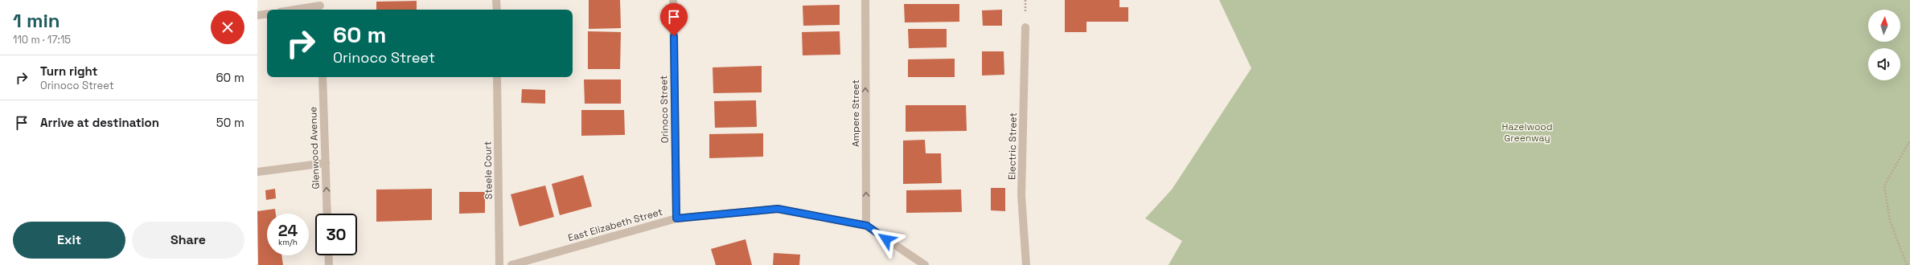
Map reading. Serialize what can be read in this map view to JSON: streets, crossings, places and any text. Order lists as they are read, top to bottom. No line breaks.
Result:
{"streets":{"street":["Orinoco Street","Ampere Street","Electric Street","Glenwood Avenue","Steele Court","East Elizabeth Street"]},"crossings":[["Orinoco Street","East Elizabeth Street"],["Ampere Street","East Elizabeth Street"]],"one_way":["Ampere Street","Glenwood Avenue"],"parks":["Hazelwood Greenway"],"north":"top","page":{"heading":["1 min","110 m · 17:15"],"turn":["60 m","Orinoco Street"],"list":[{"name":"Turn right","note":"Orinoco Street","value":"60 m"},{"name":"Arrive at destination","value":"50 m"}],"speed":"24 km/h","limit":"30","buttons":["Exit","Share"]}}
